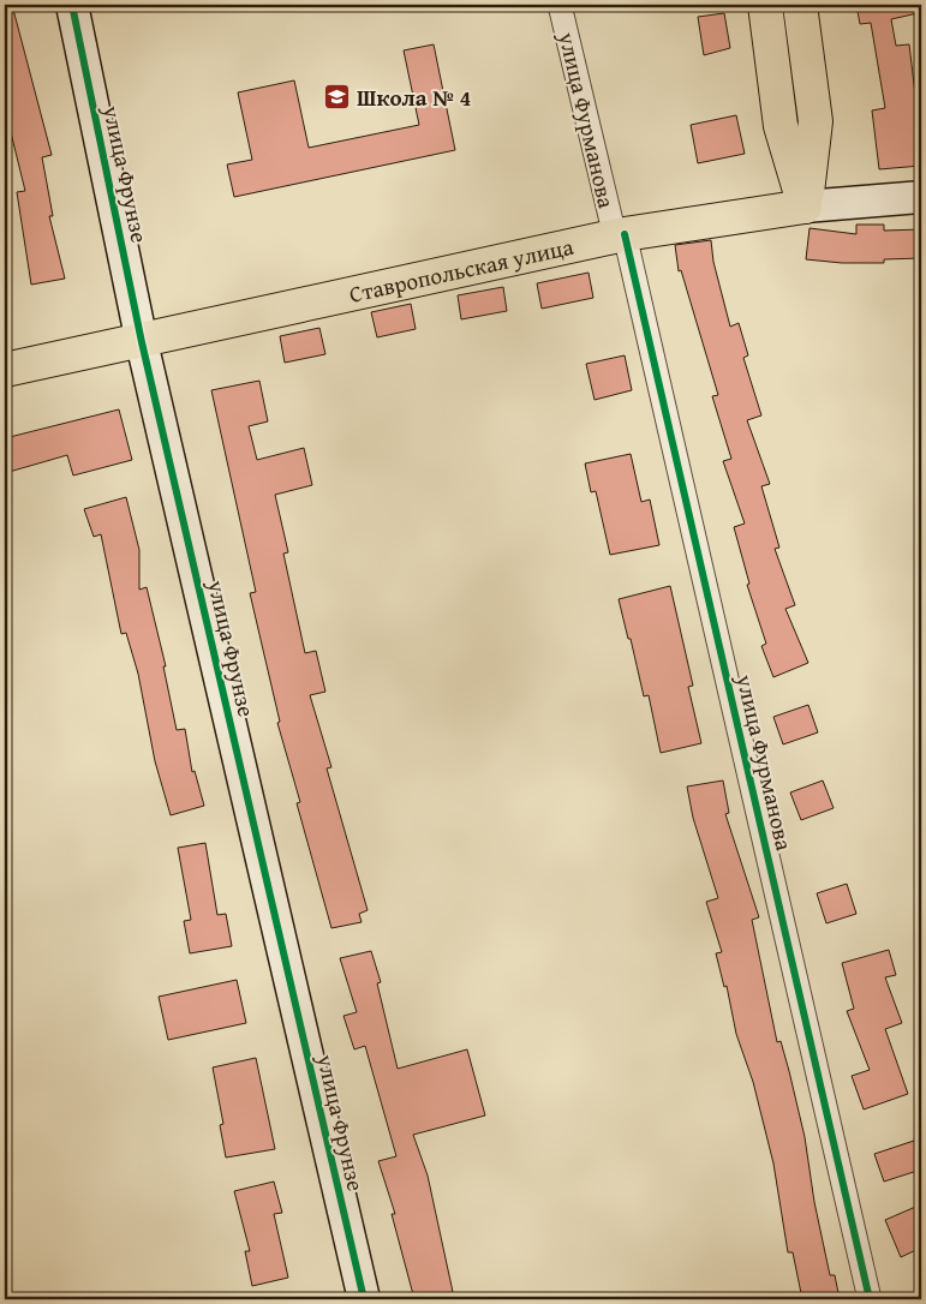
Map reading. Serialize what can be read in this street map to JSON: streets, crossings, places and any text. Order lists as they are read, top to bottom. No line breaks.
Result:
{"streets":{"main road":["Ставропольская улица"],"street":["улица Фурманова","улица Фрунзе"]},"crossings":[["улица Фурманова","Ставропольская улица"],["улица Фрунзе","Ставропольская улица"]],"places":{"school or university":["Школа № 4"]}}
